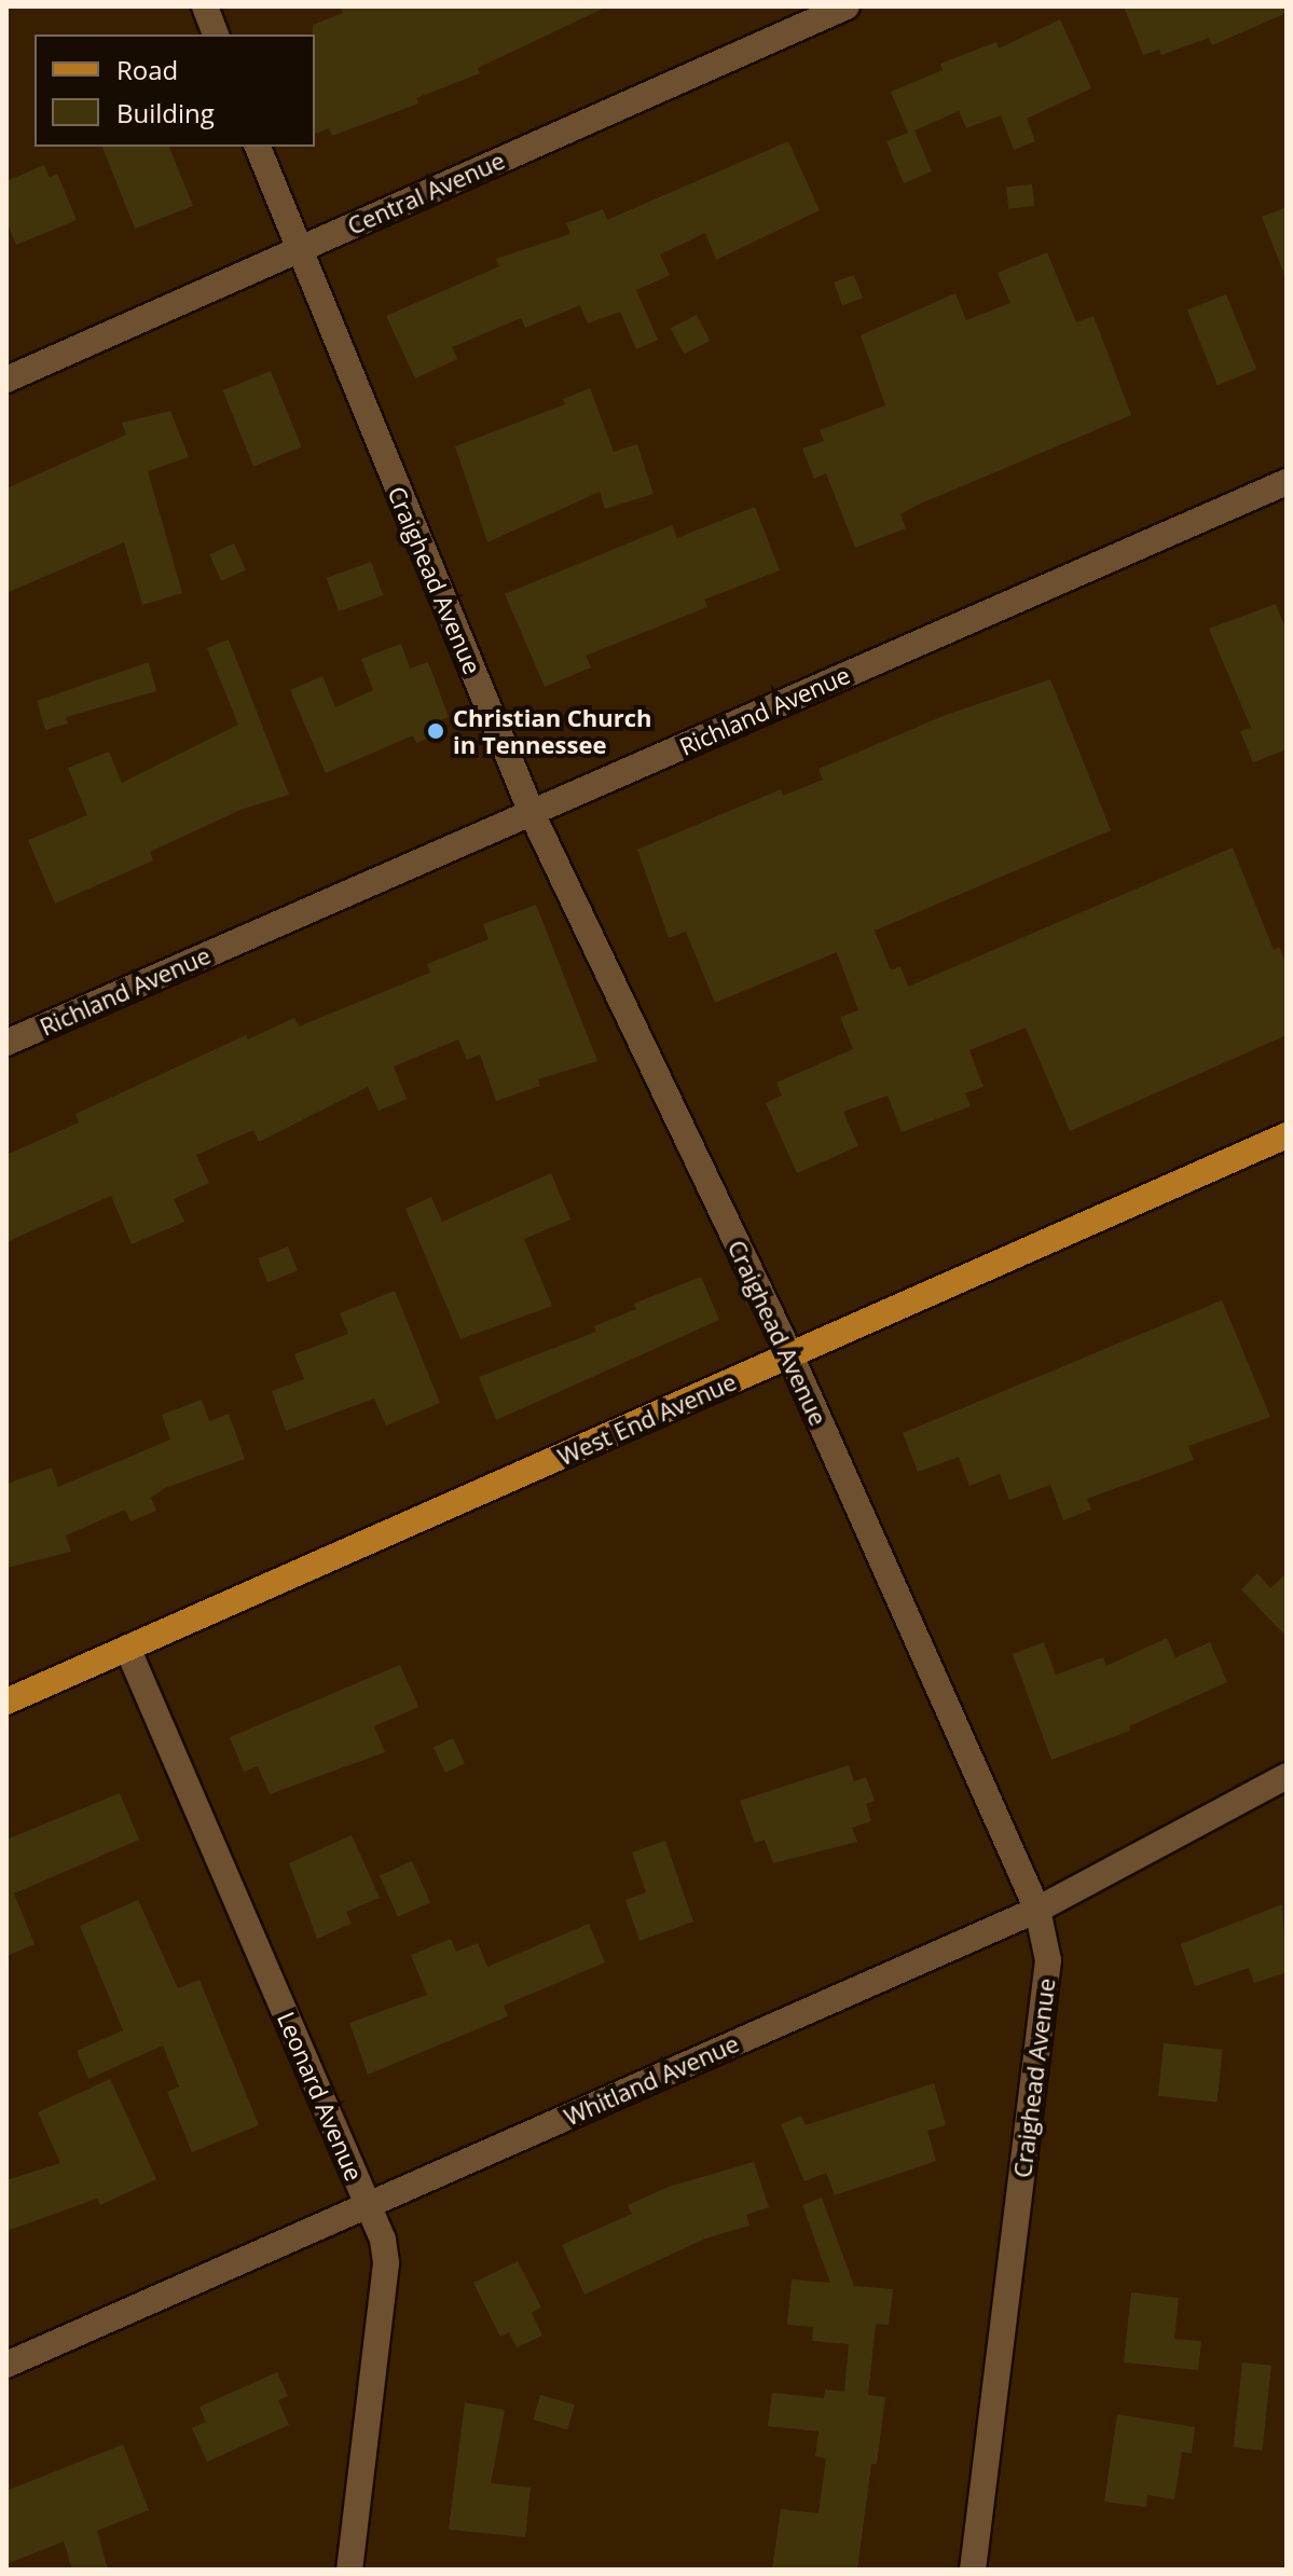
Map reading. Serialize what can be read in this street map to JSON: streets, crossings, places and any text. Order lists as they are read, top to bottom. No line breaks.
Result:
{"streets":{"main road":["West End Avenue"],"street":["Central Avenue","Craighead Avenue","Richland Avenue","Whitland Avenue","Leonard Avenue"]},"crossings":[["Central Avenue","Craighead Avenue"],["Craighead Avenue","Richland Avenue"],["Craighead Avenue","West End Avenue"],["Craighead Avenue","Whitland Avenue"],["West End Avenue","Leonard Avenue"],["Whitland Avenue","Leonard Avenue"]],"places":["Christian Church in Tennessee"],"legend":["Road","Building"]}
